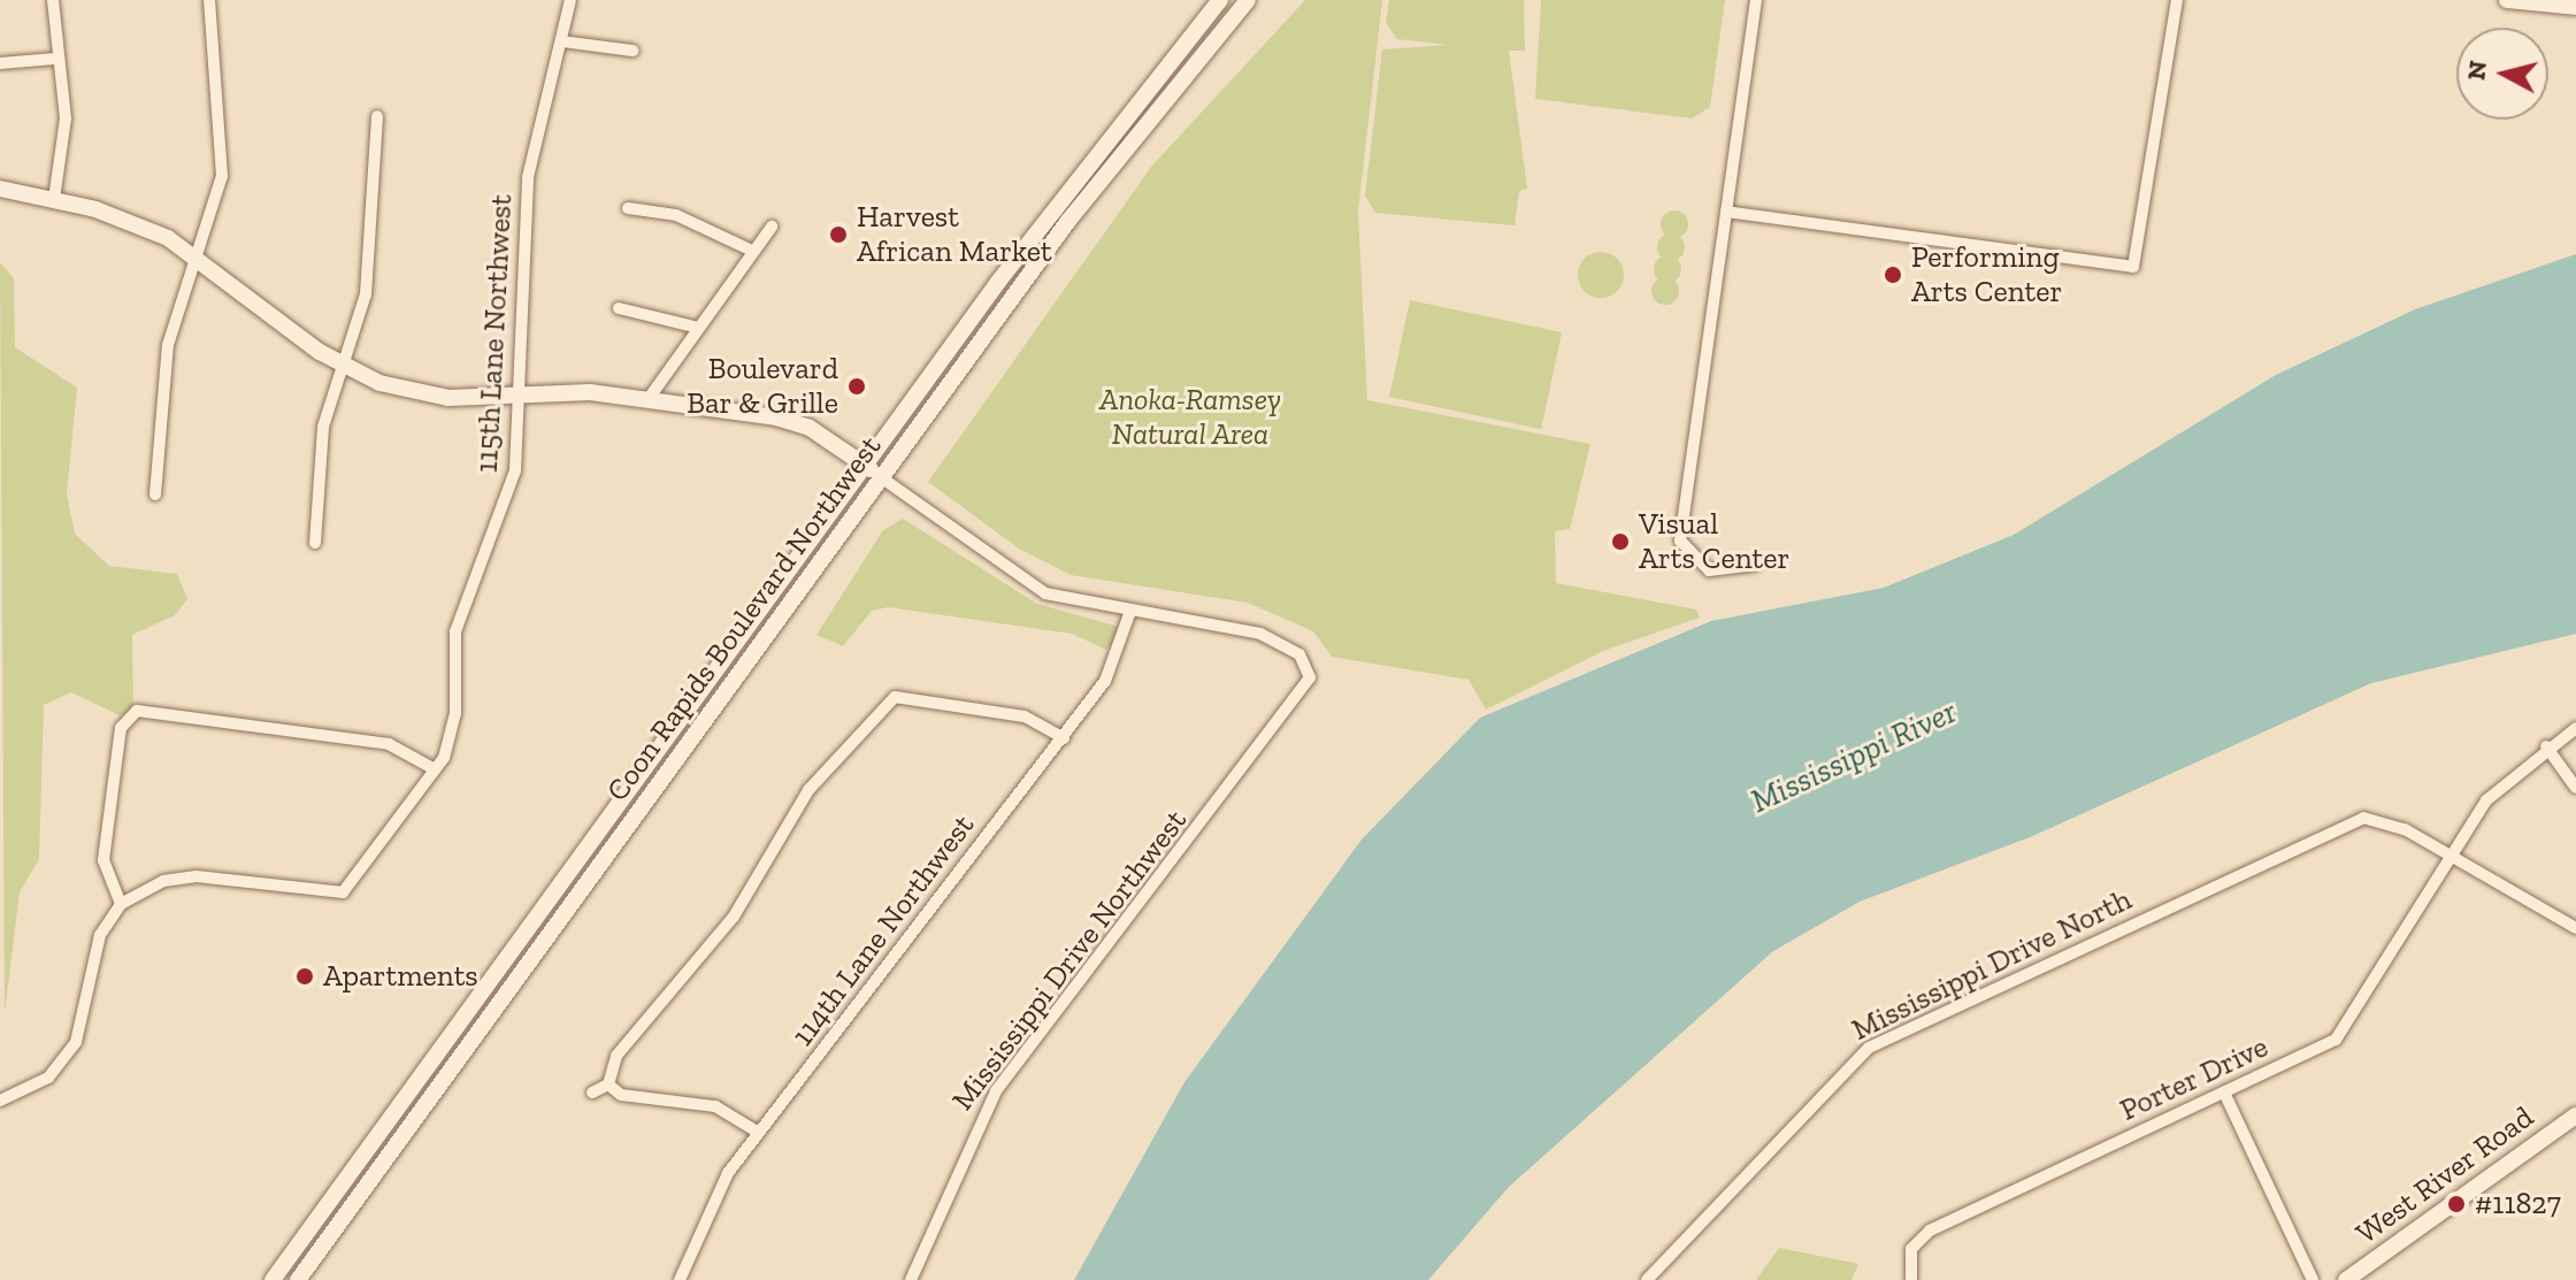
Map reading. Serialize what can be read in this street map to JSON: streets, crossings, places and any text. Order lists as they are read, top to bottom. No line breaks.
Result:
{"streets":{"main road":["Coon Rapids Boulevard Northwest","West River Road"],"street":["115th Lane Northwest","114th Lane Northwest","Mississippi Drive Northwest","Mississippi Drive North","Porter Drive"]},"crossings":[["114th Lane Northwest","Mississippi Drive Northwest"],["Mississippi Drive North","Porter Drive"]],"water":["Mississippi River"],"parks":["Anoka-Ramsey Natural Area"],"places":["Harvest African Market","Performing Arts Center","Boulevard Bar & Grille","Visual Arts Center","Apartments","#11827"],"north":"left"}
